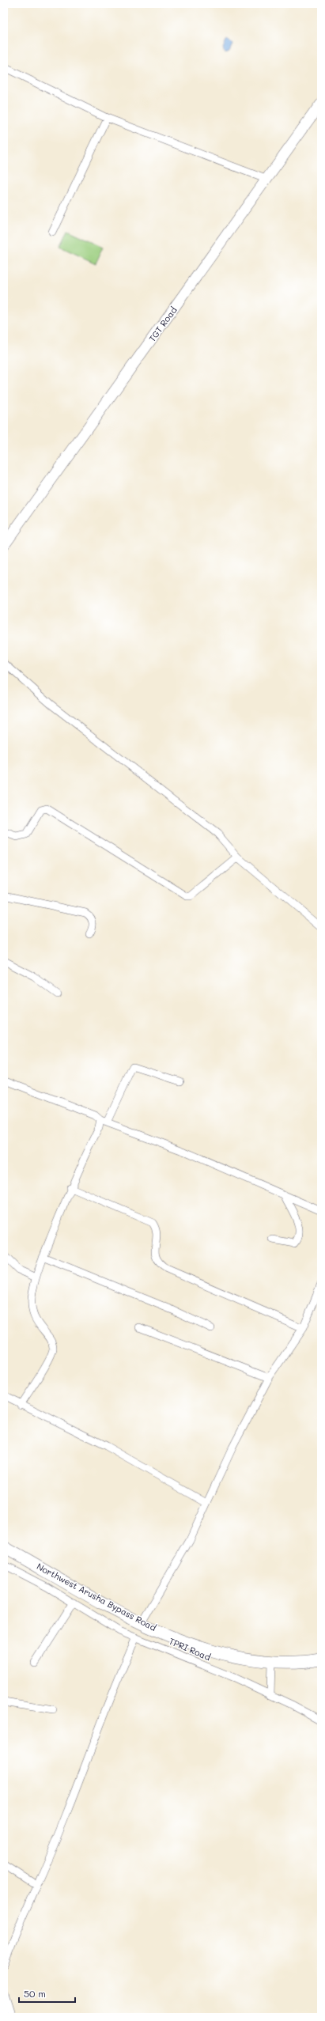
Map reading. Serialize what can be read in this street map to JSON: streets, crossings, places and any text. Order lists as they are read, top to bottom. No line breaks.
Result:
{"streets":{"main road":["Northwest Arusha Bypass Road"],"street":["TGT Road","TPRI Road"]},"scale_bar":"50 m"}
